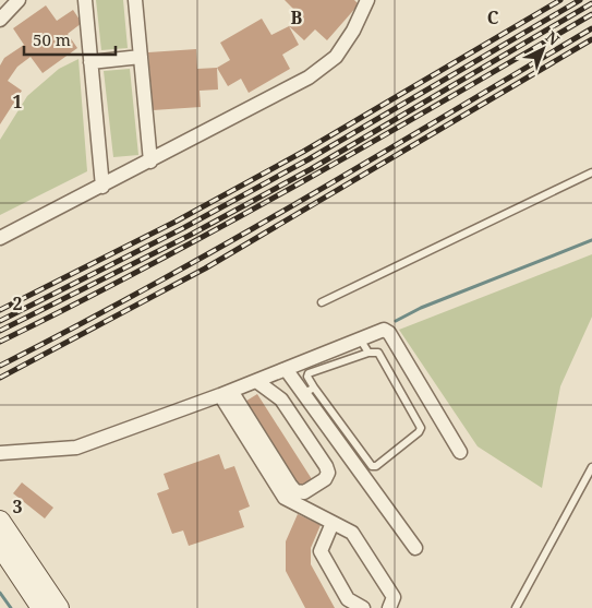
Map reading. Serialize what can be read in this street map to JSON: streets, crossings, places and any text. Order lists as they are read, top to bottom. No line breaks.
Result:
{"scale_bar":"50 m","north":"top right","grid":{"columns":["B","C"],"rows":["1","2","3"]}}
